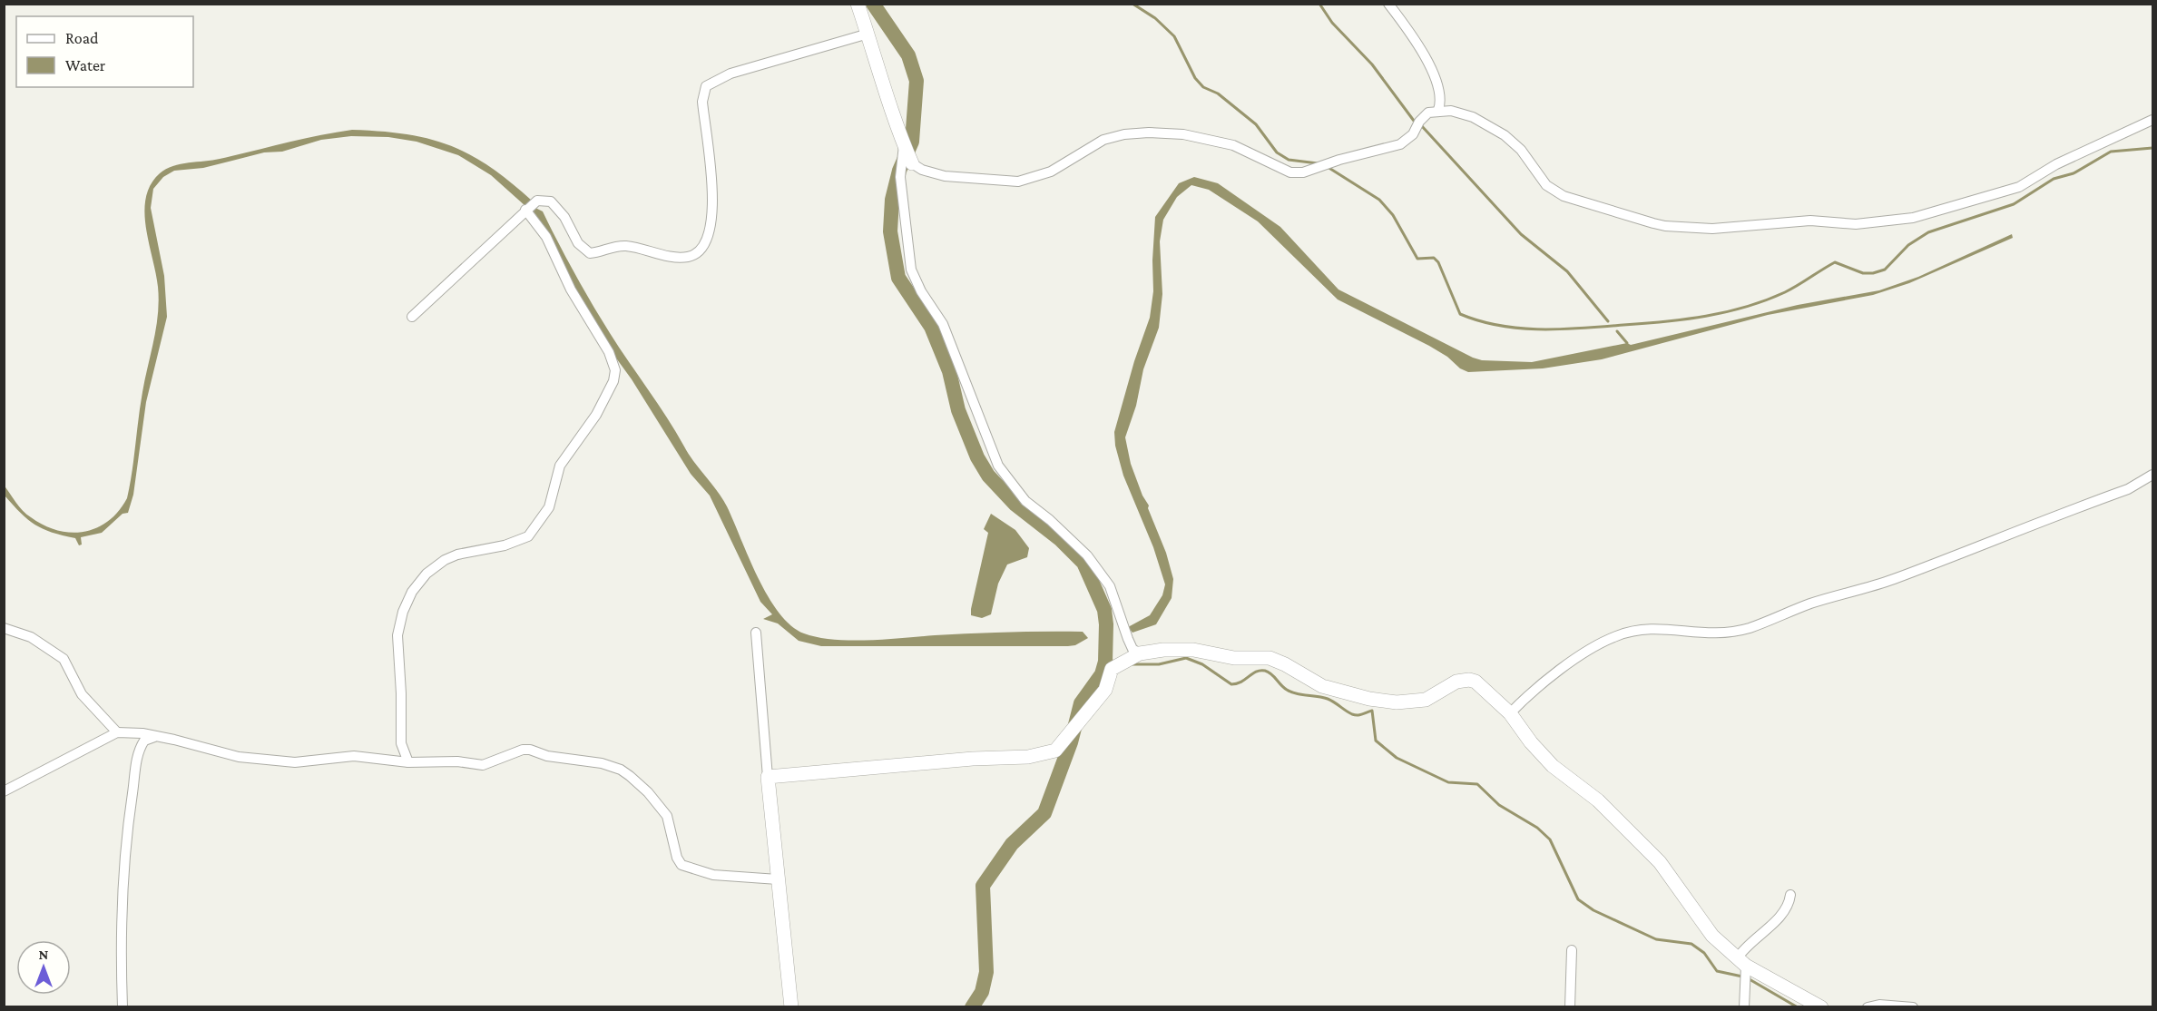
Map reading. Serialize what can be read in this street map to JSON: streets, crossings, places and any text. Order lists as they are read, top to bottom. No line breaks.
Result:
{"legend":["Road","Water"],"north":"top"}
